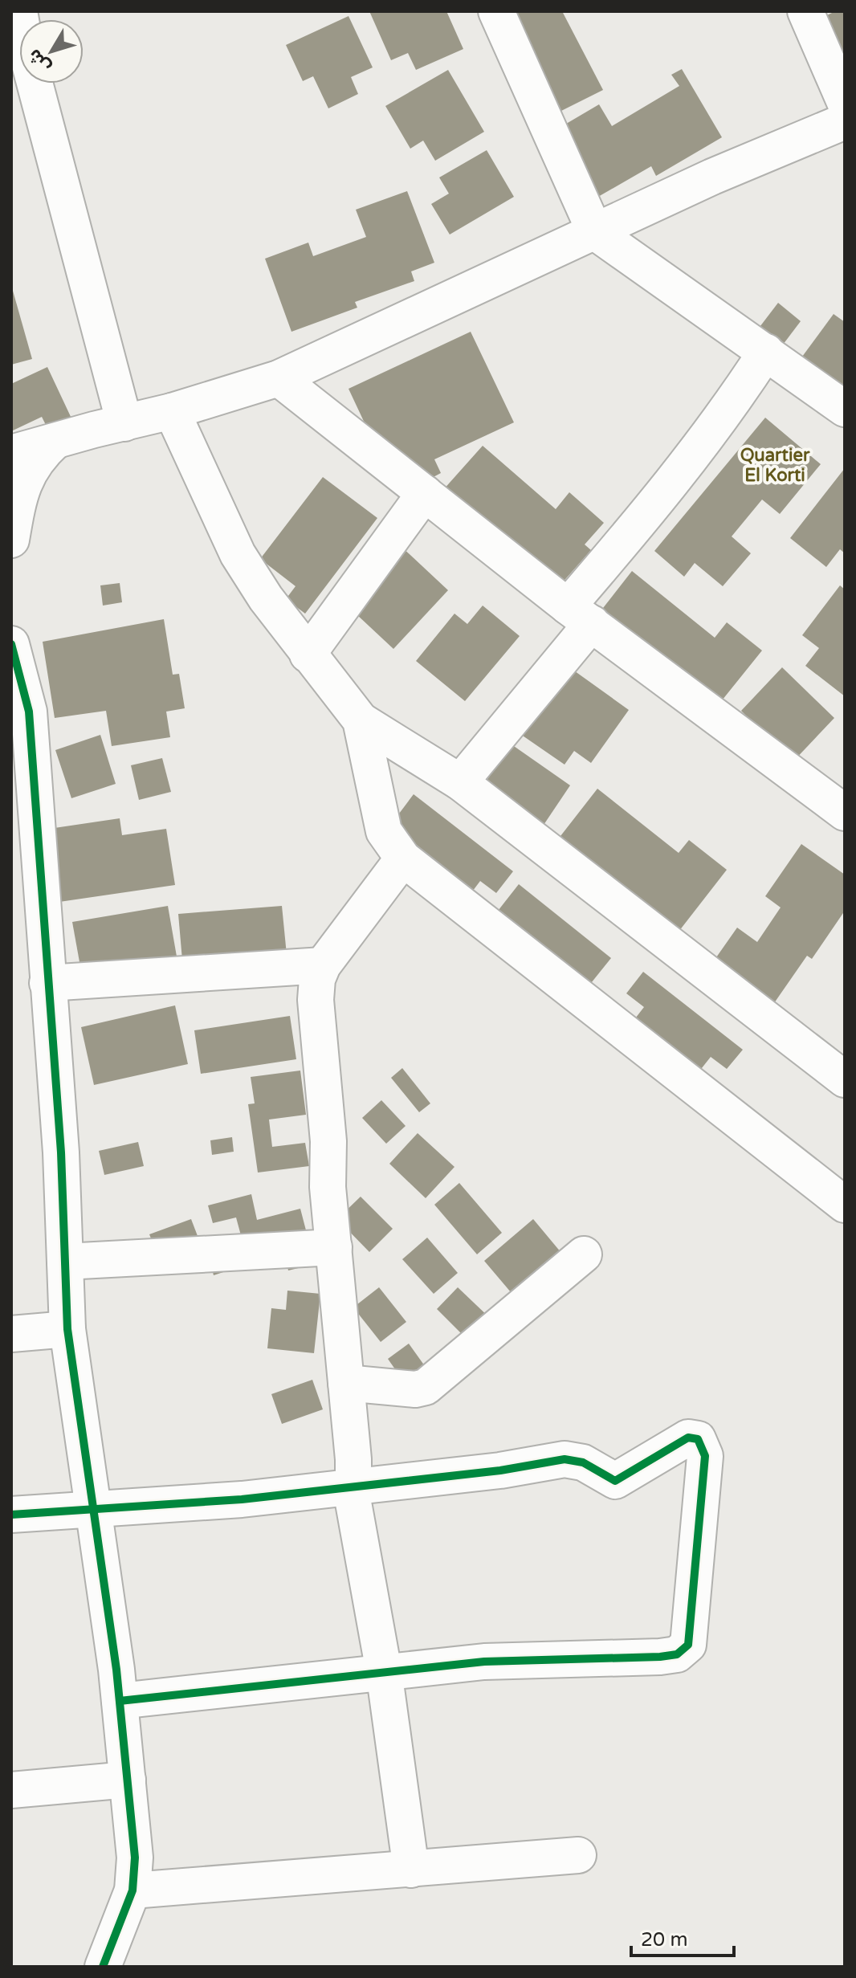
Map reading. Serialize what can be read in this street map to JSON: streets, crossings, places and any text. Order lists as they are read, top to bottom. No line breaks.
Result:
{"districts":["Quartier El Korti"],"scale_bar":"20 m","north":"bottom left"}
